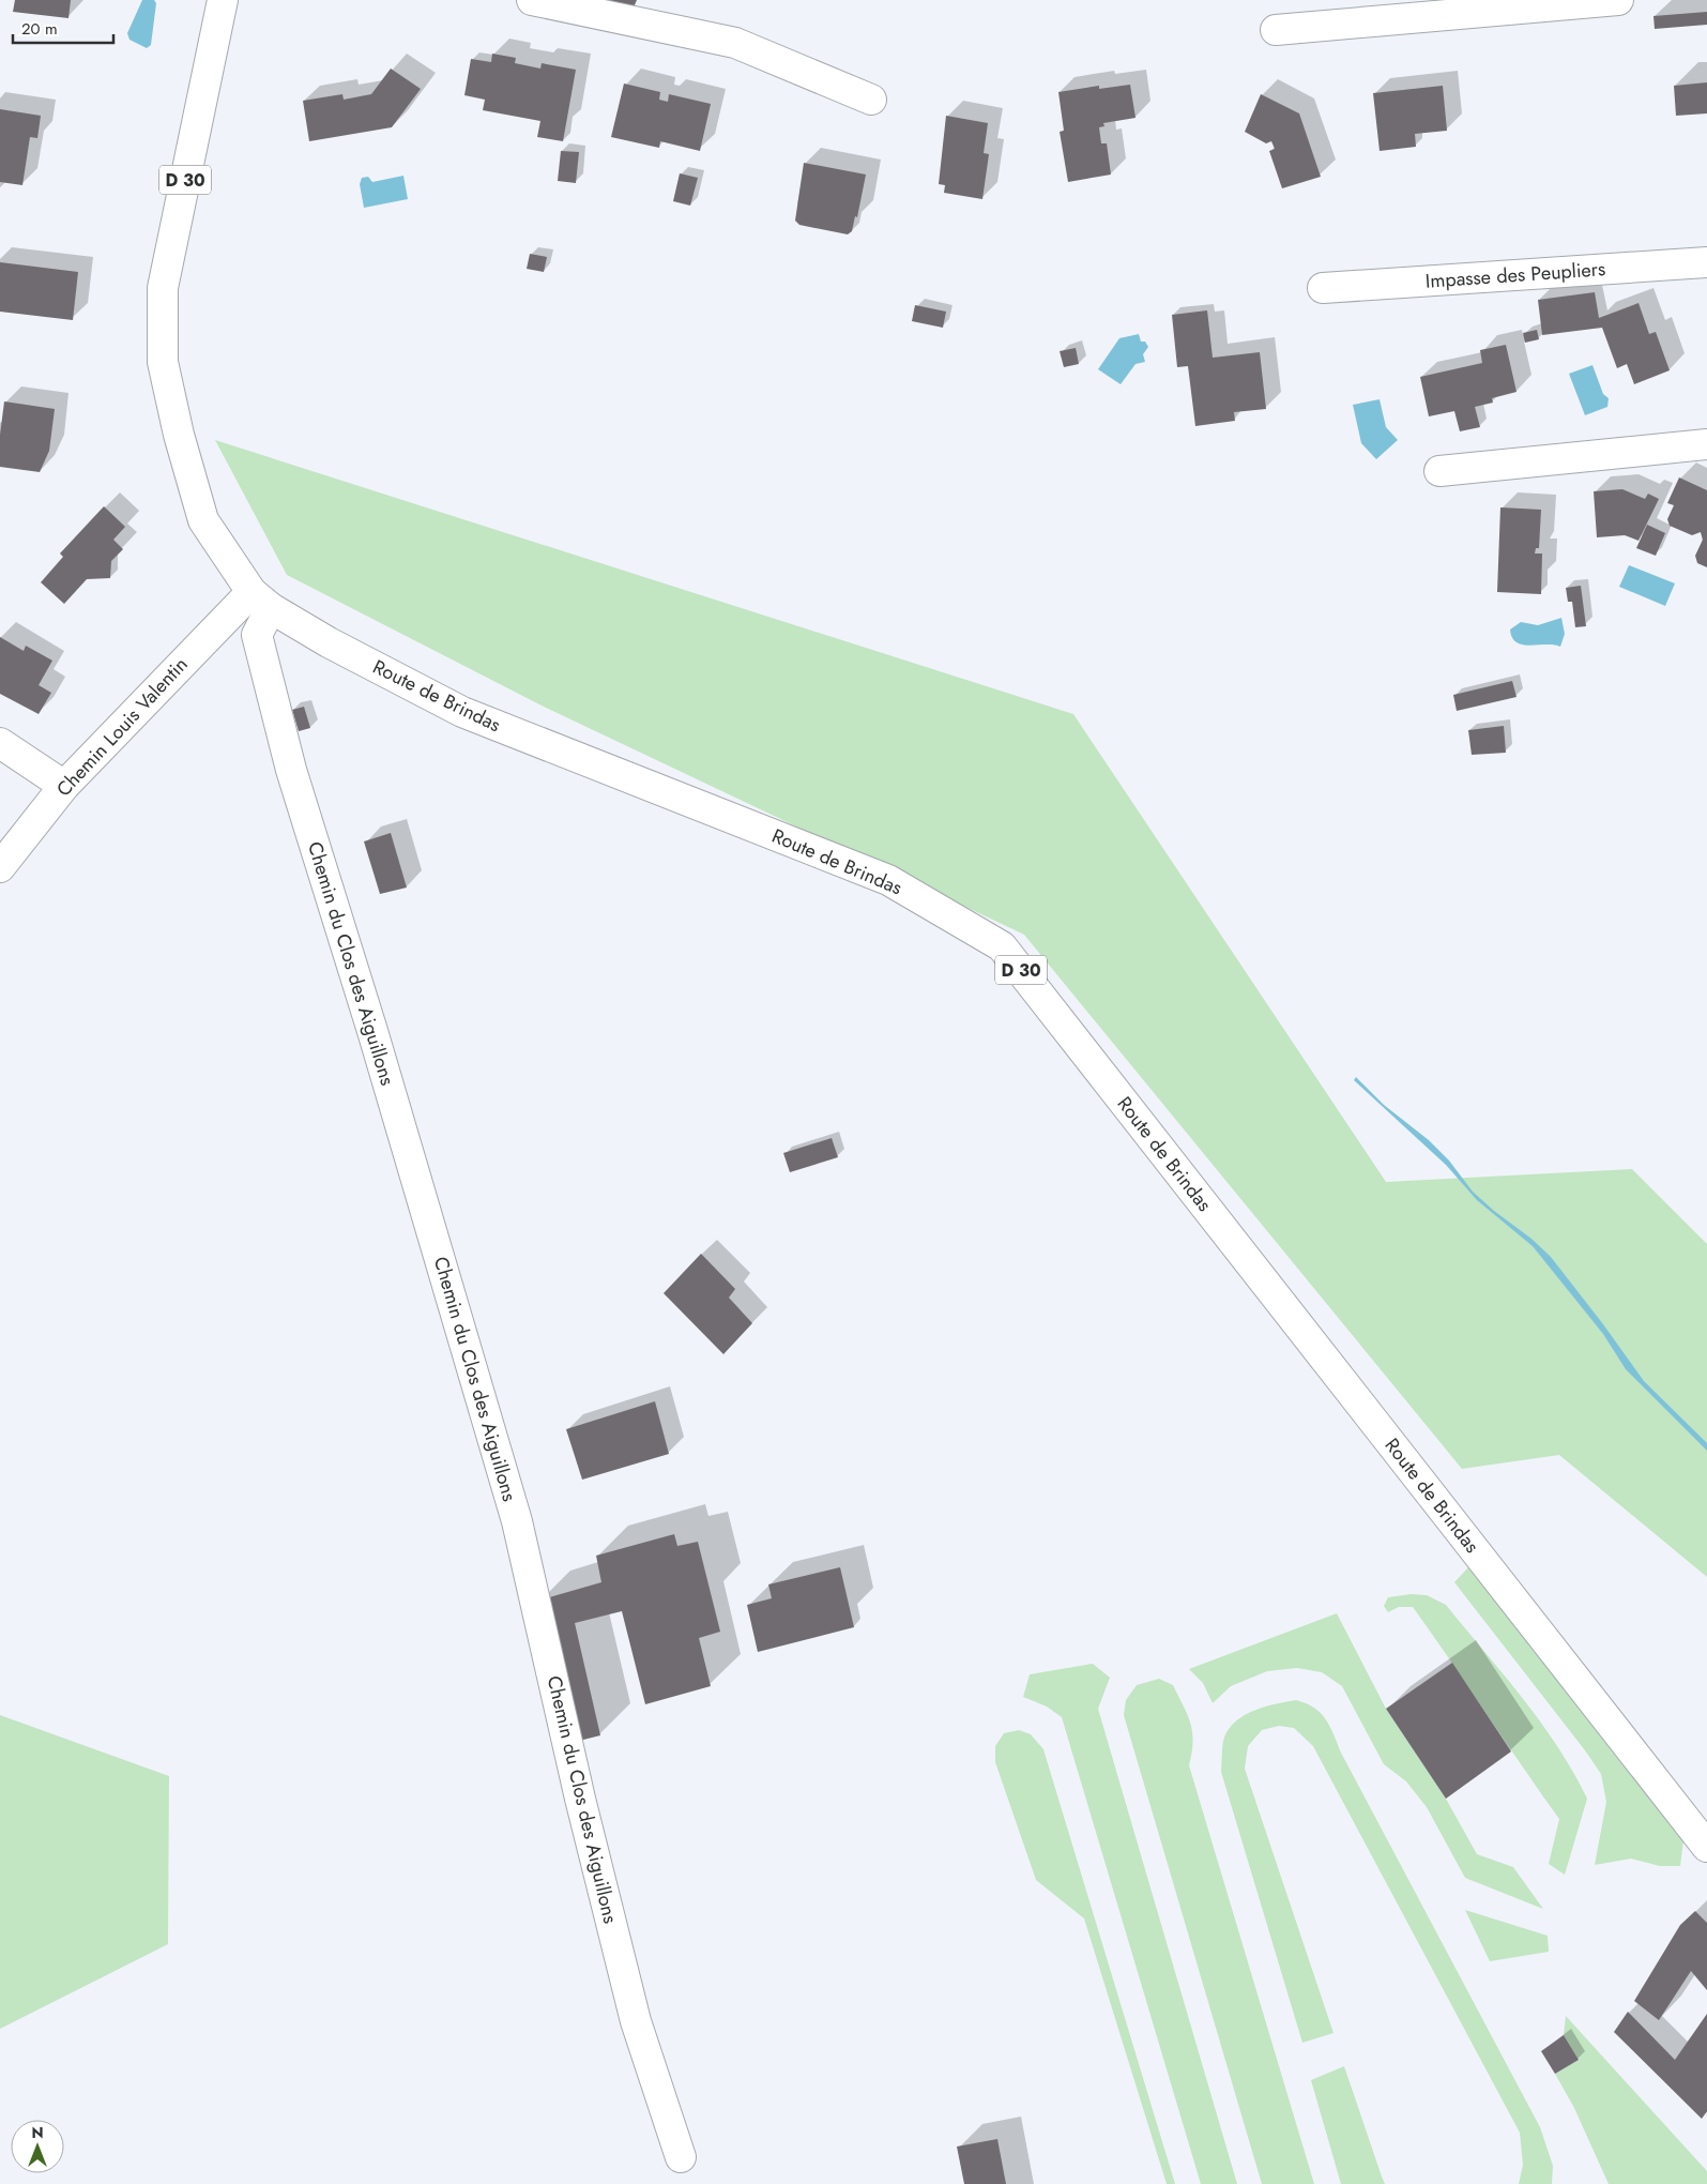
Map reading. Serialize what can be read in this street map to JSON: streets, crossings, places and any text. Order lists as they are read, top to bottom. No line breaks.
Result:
{"streets":{"street":["D 30","Impasse des Peupliers","Route de Brindas","Chemin Louis Valentin","Chemin du Clos des Aiguillons"]},"crossings":[["Route de Brindas","Chemin Louis Valentin"],["Route de Brindas","Chemin du Clos des Aiguillons"],["Chemin Louis Valentin","Chemin du Clos des Aiguillons"]],"scale_bar":"20 m","north":"top"}
